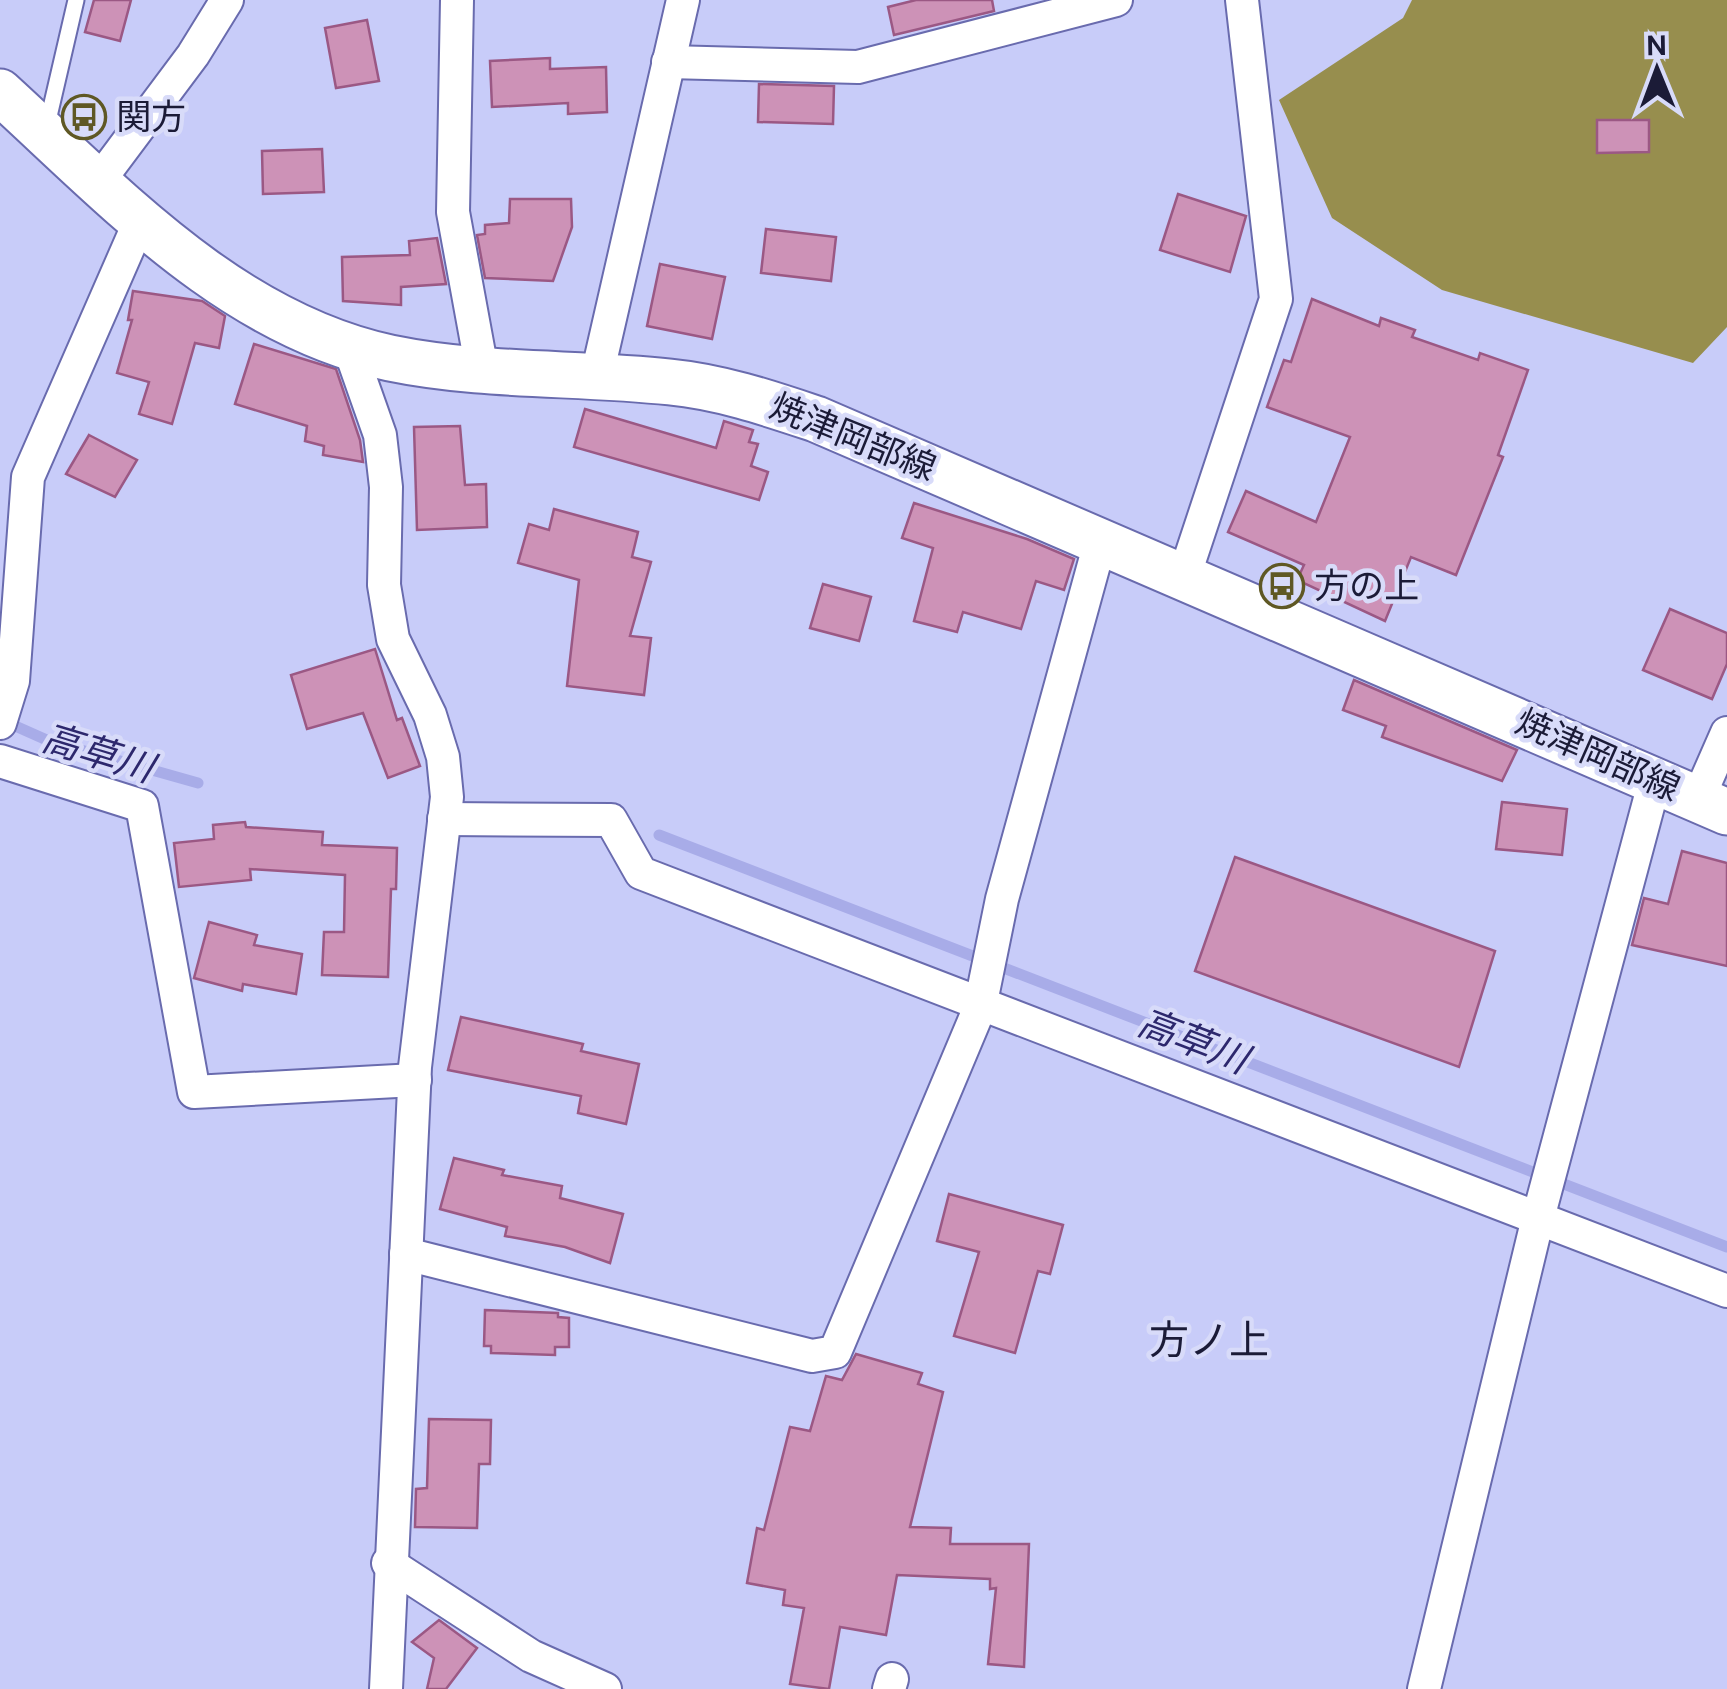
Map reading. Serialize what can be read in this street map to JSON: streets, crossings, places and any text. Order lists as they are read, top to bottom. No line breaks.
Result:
{"streets":{"main road":["焼津岡部線"]},"districts":["方ノ上"],"water":["高草川"],"places":{"bus stop":["関方","方の上"]},"north":"top"}
